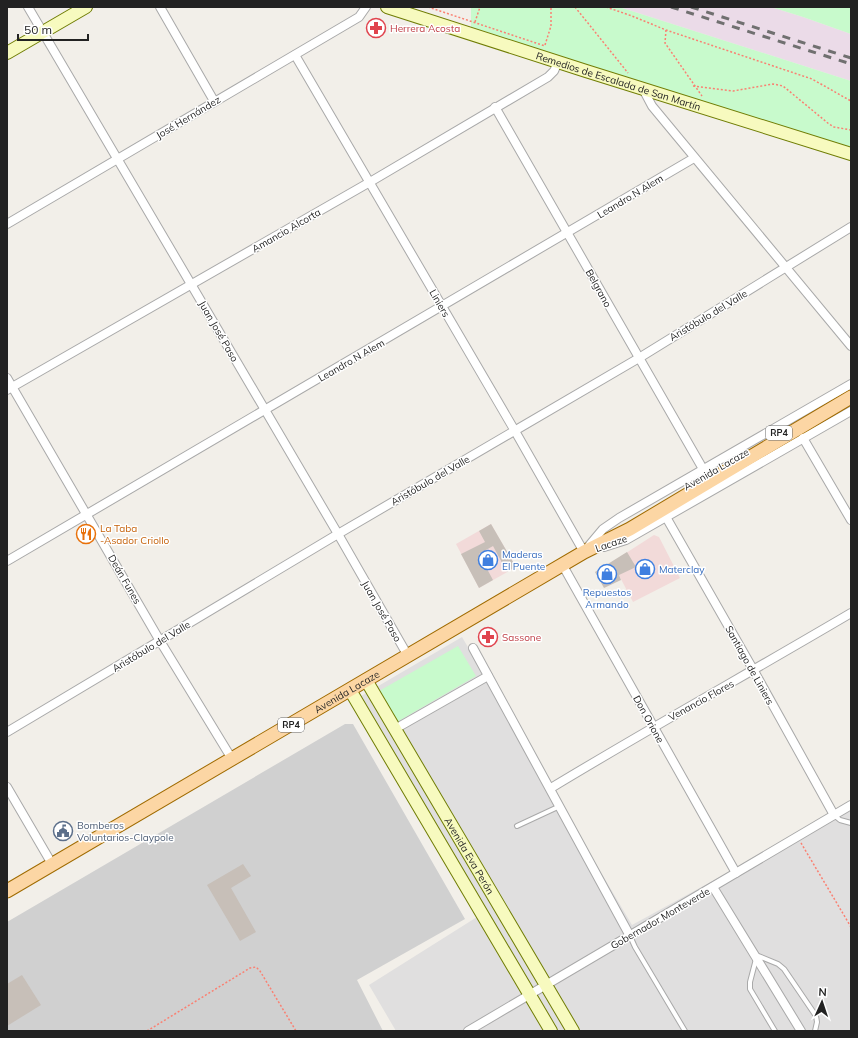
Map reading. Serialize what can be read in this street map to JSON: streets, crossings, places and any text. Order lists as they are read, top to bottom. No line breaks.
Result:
{"streets":{"main road":["Remedios de Escalada de San Martín","RP4","Avenida Lacaze","Avenida Eva Perón"],"street":["José Hernández","Leandro N Alem","Amancio Alcorta","Belgrano","Liniers","Aristóbulo del Valle","Juan José Paso","Lacaze","Deán Funes","Santiago de Liniers","Venancio Flores","Don Orione","Gobernador Monteverde"]},"crossings":[["Remedios de Escalada de San Martín","Amancio Alcorta"],["José Hernández","Liniers"],["José Hernández","Juan José Paso"],["Leandro N Alem","Belgrano"],["Leandro N Alem","Liniers"],["Leandro N Alem","Juan José Paso"],["Leandro N Alem","Deán Funes"],["Amancio Alcorta","Belgrano"],["Amancio Alcorta","Liniers"],["Amancio Alcorta","Juan José Paso"],["Amancio Alcorta","Deán Funes"],["Belgrano","Aristóbulo del Valle"],["Belgrano","Avenida Lacaze"],["Liniers","Aristóbulo del Valle"],["Liniers","Avenida Lacaze"],["Liniers","Lacaze"],["Aristóbulo del Valle","Juan José Paso"],["Aristóbulo del Valle","Deán Funes"],["Juan José Paso","Avenida Lacaze"],["Avenida Lacaze","Lacaze"],["Avenida Lacaze","Deán Funes"],["Avenida Lacaze","Don Orione"],["Avenida Lacaze","Avenida Eva Perón"],["Lacaze","Santiago de Liniers"],["Santiago de Liniers","Venancio Flores"],["Santiago de Liniers","Gobernador Monteverde"],["Venancio Flores","Don Orione"],["Don Orione","Gobernador Monteverde"],["Avenida Eva Perón","Gobernador Monteverde"]],"places":{"pharmacy":["Herrera Acosta","Sassone"],"restaurant":["La Taba -Asador Criollo"],"shop":["Maderas El Puente","Materclay","Repuestos Armando"],"public building":["Bomberos Voluntarios-Claypole"]},"scale_bar":"50 m","north":"top"}
